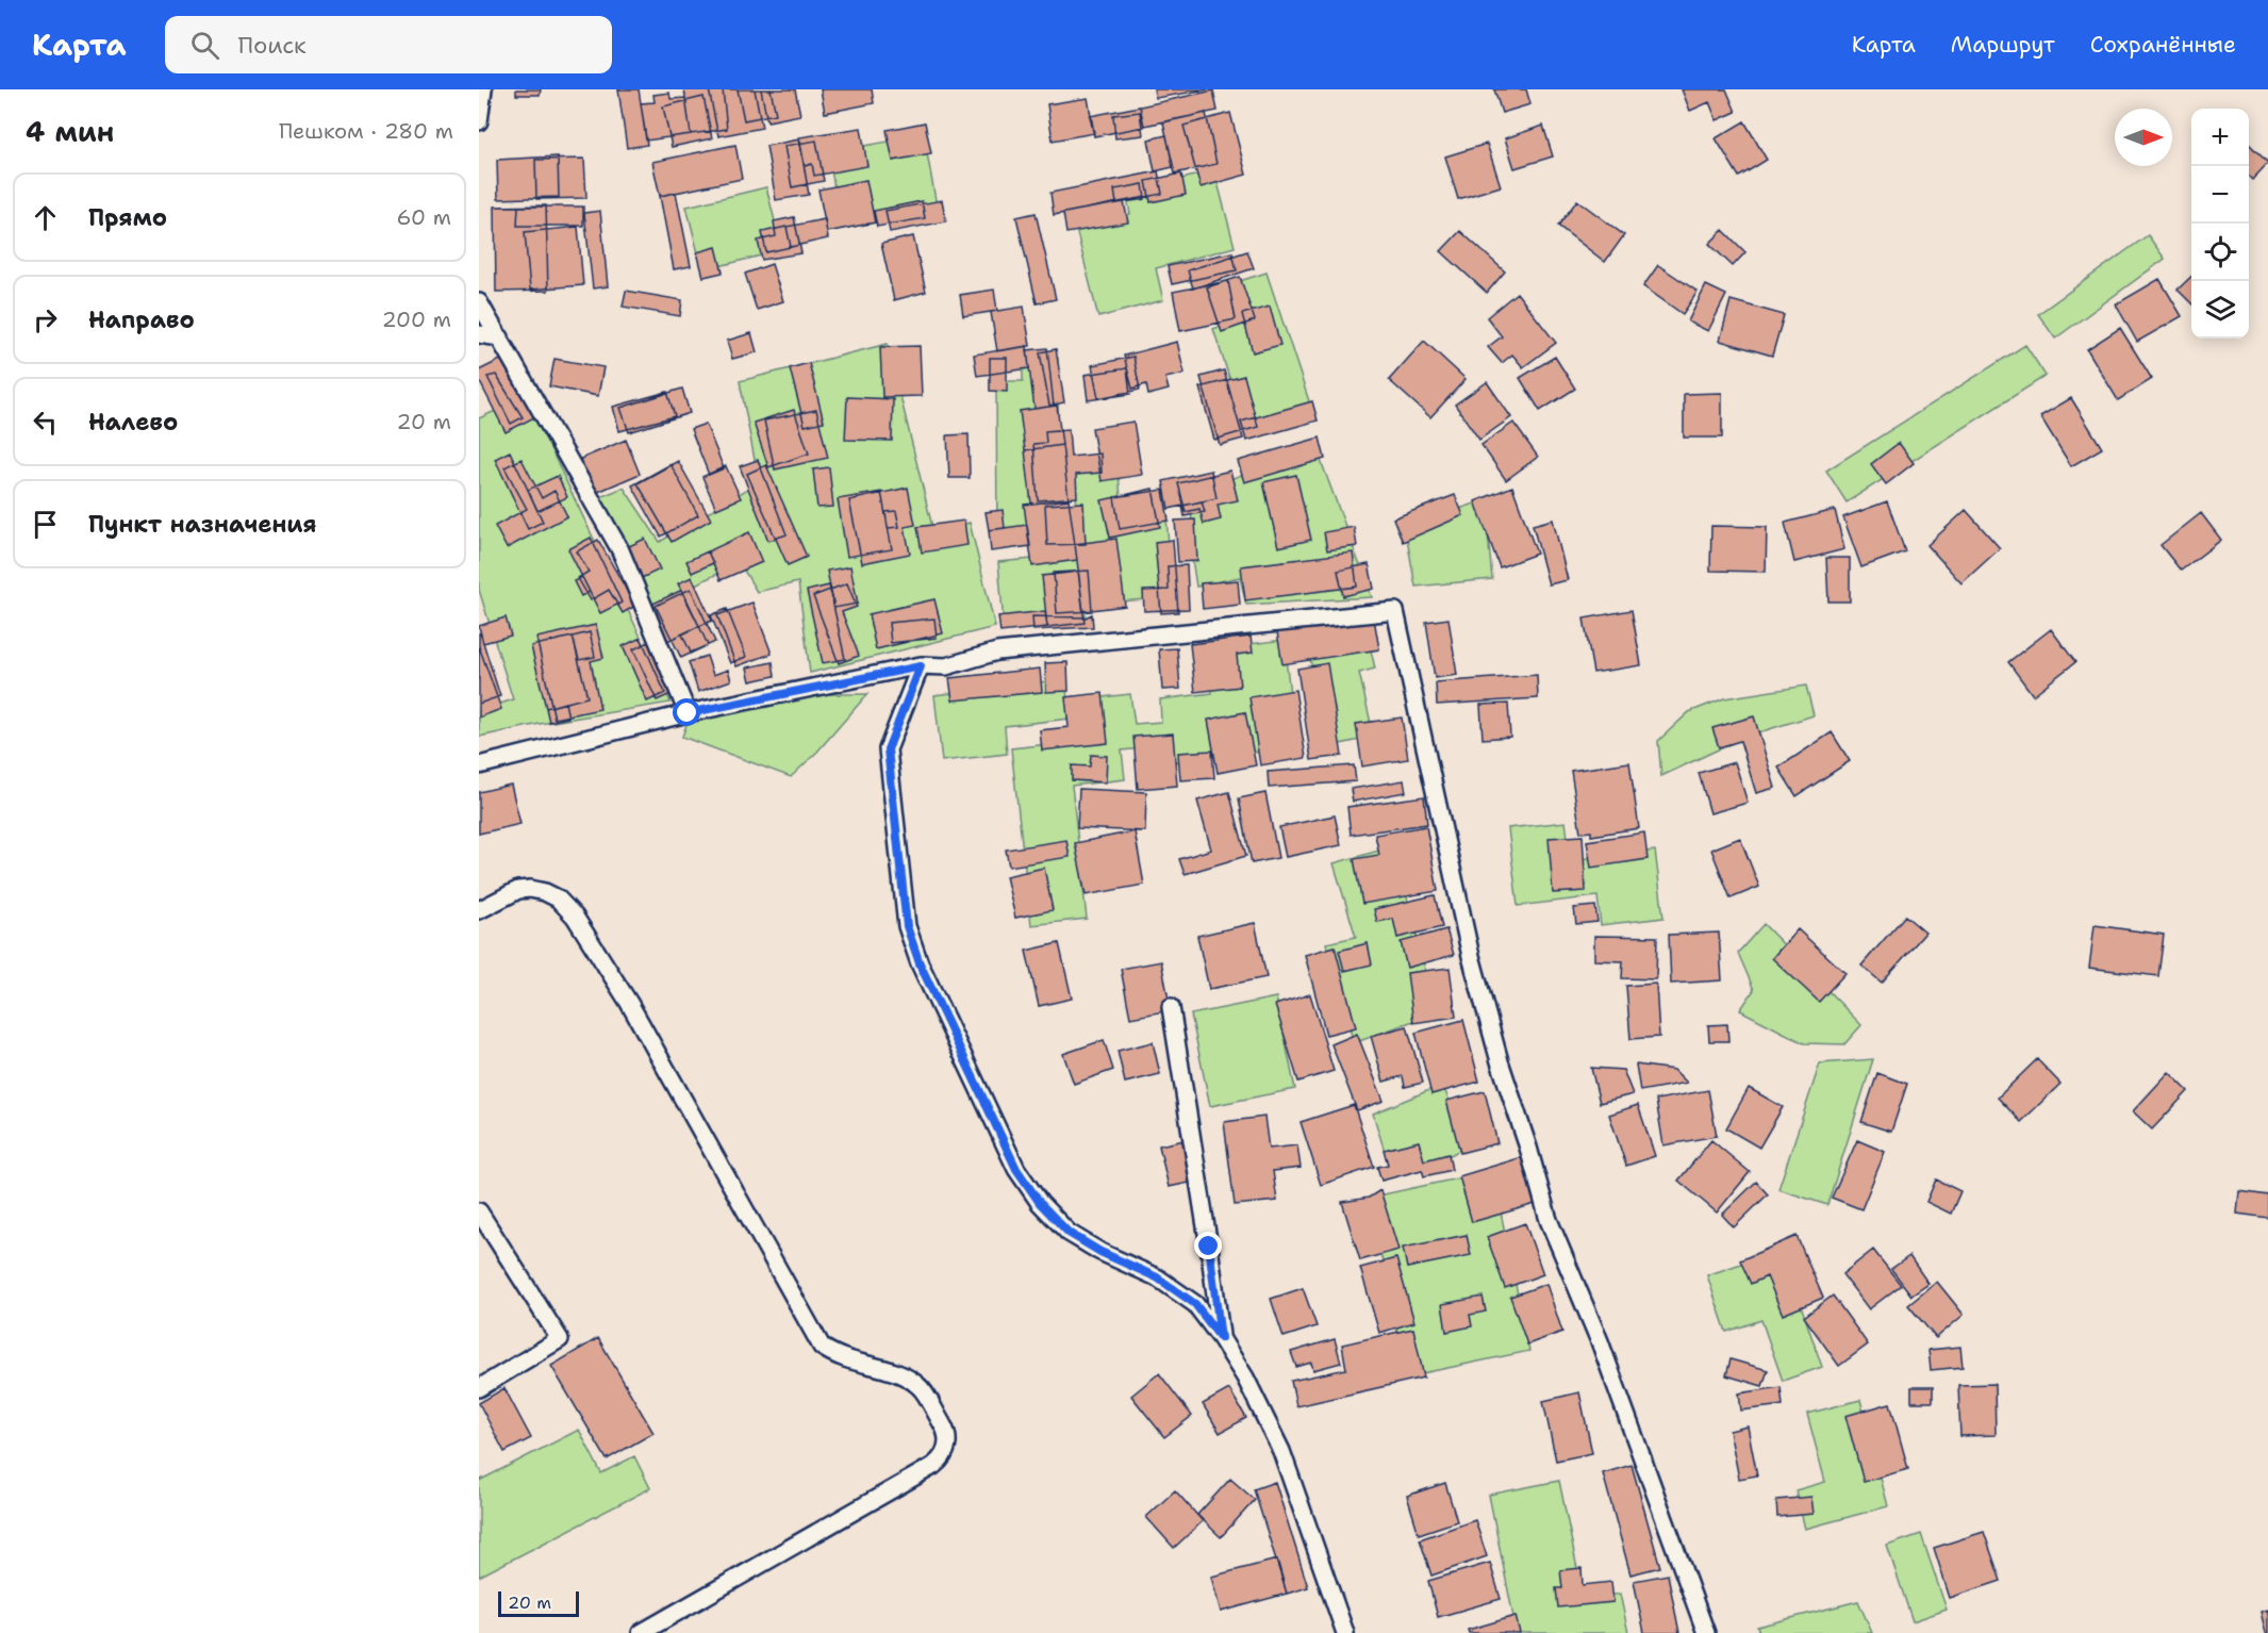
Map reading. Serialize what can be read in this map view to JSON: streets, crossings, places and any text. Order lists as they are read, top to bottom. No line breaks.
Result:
{"scale_bar":"20 m","north":"right","page":{"header":"Карта","search":"Поиск","nav":["Карта","Маршрут","Сохранённые"],"heading":["4 мин","Пешком · 280 m"],"map_buttons":["+","−"],"list":[["Прямо","60 m"],["Направо","200 m"],["Налево","20 m"],"Пункт назначения"],"scale":"20 m"}}
